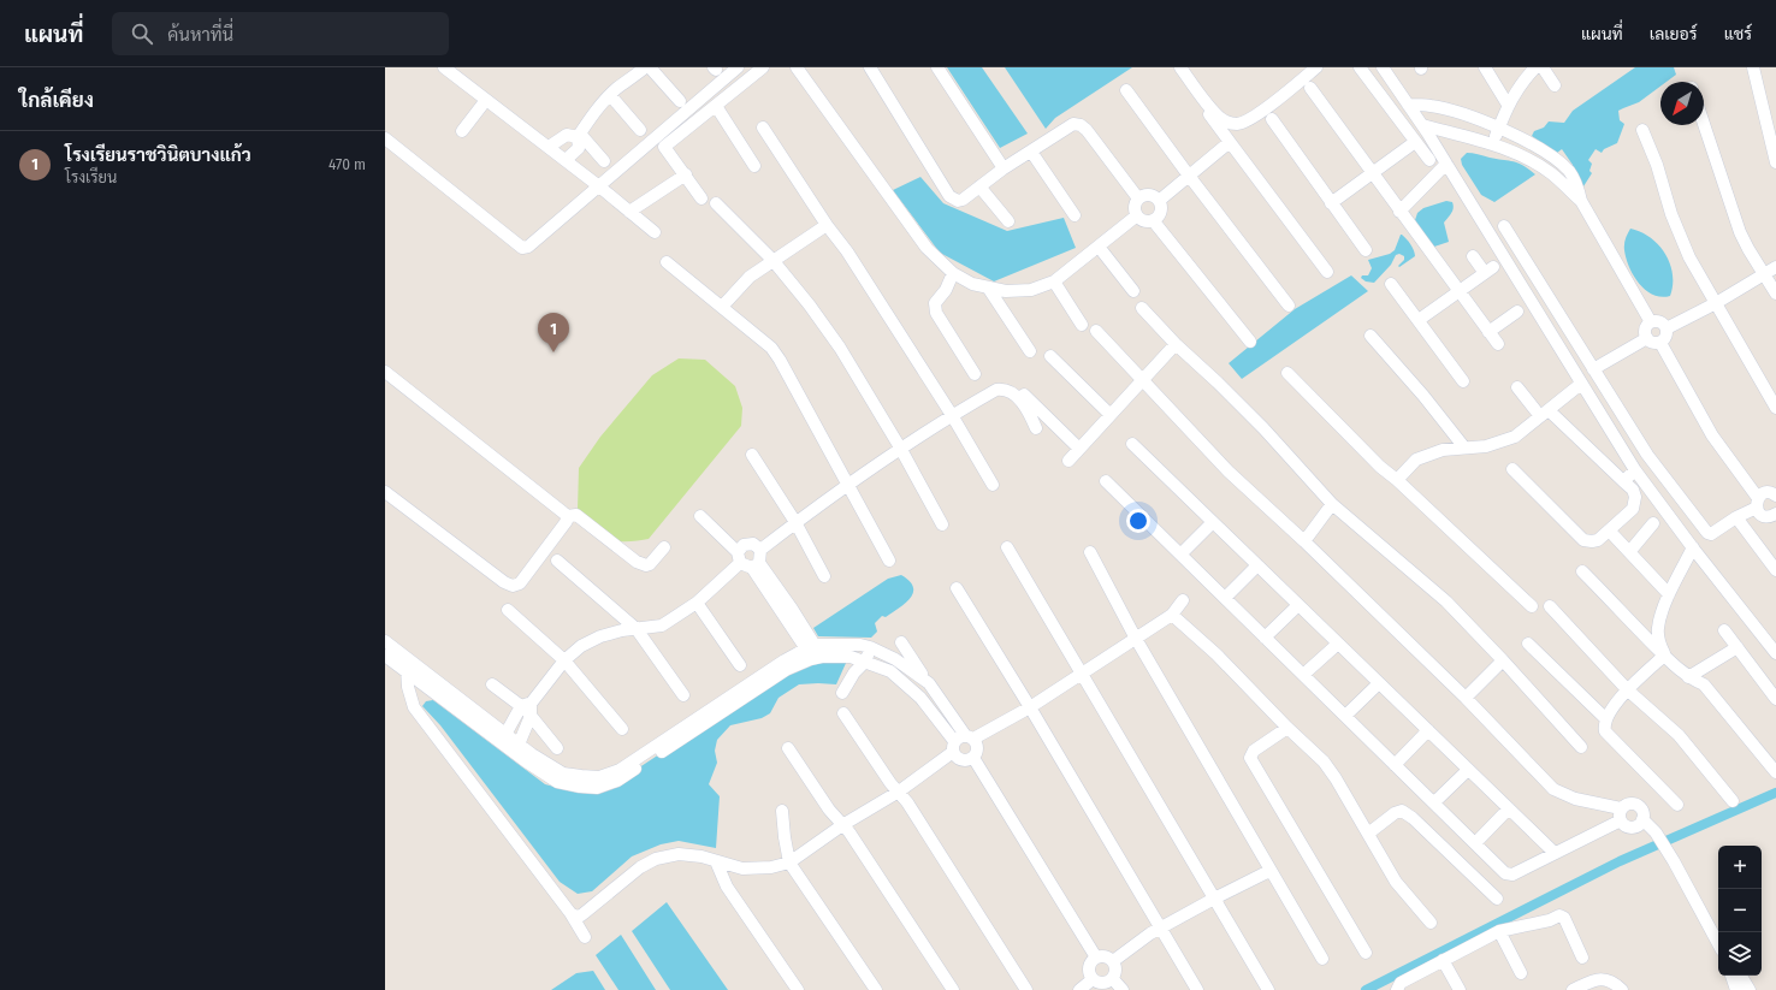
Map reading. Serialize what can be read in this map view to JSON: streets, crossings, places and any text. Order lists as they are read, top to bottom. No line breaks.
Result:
{"north":"bottom left","page":{"header":"แผนที่","search":"ค้นหาที่นี่","nav":["แผนที่","เลเยอร์","แชร์"],"heading":"ใกล้เคียง","list":[{"mark":"1","name":"โรงเรียนราชวินิตบางแก้ว","note":"โรงเรียน","value":"470 m"}],"pins":"1","map_buttons":["+","−"]}}
